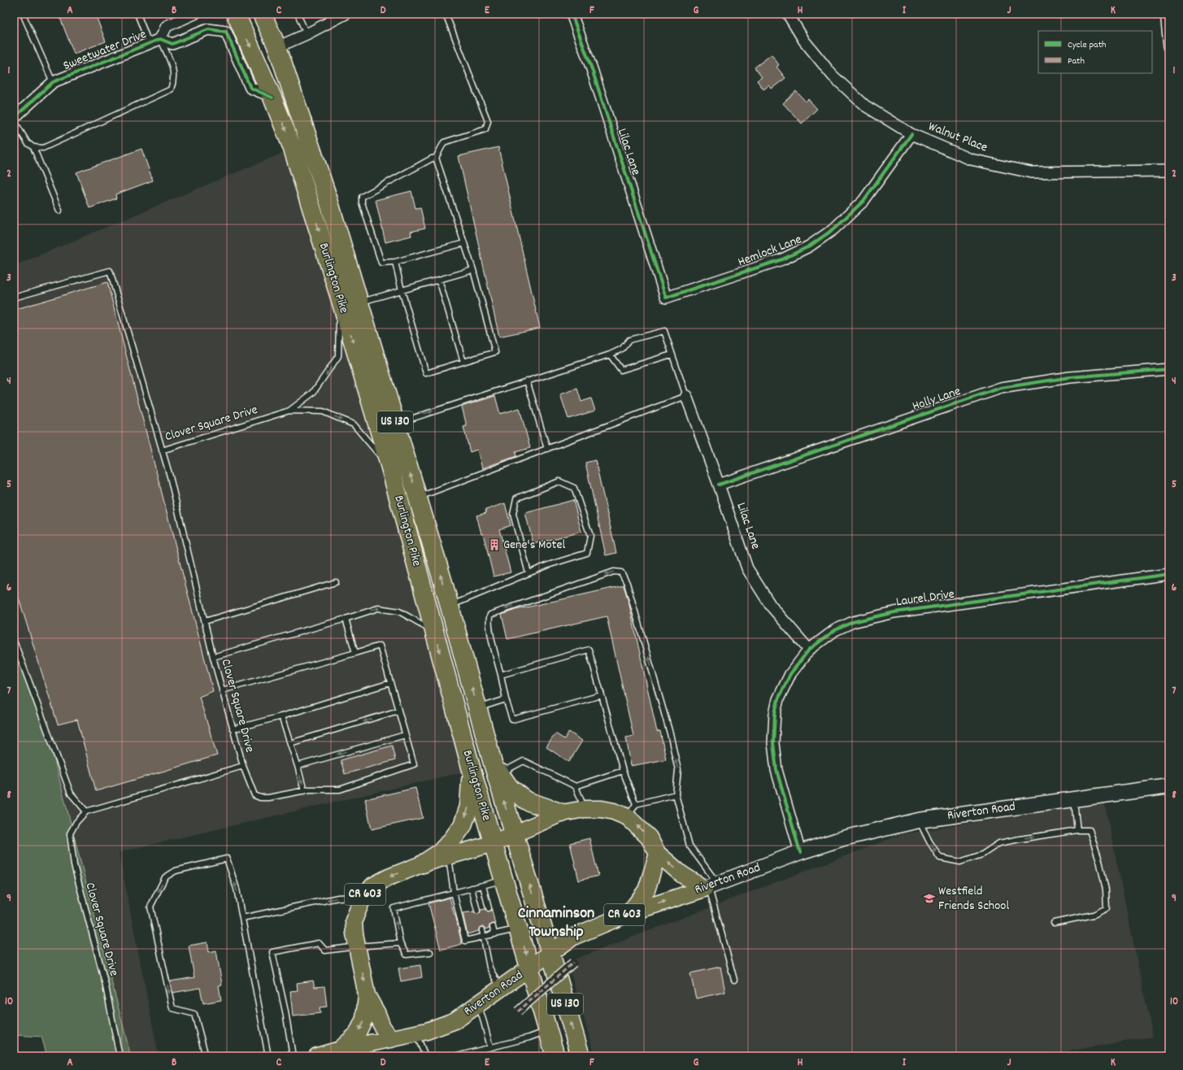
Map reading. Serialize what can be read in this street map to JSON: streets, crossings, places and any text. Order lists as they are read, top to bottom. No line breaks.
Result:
{"streets":{"highway":["Burlington Pike","US 130"],"main road":["Riverton Road","CR 603"],"street":["Sweetwater Drive","Walnut Place","Lilac Lane","Hemlock Lane","Holly Lane","Laurel Drive"],"lane":["Clover Square Drive"]},"crossings":[["Sweetwater Drive","Burlington Pike"],["Walnut Place","Hemlock Lane"],["Lilac Lane","Hemlock Lane"],["Lilac Lane","Holly Lane"],["Lilac Lane","Laurel Drive"],["Burlington Pike","Clover Square Drive"],["Burlington Pike","Riverton Road"],["Burlington Pike","CR 603"],["Laurel Drive","Riverton Road"],["Riverton Road","CR 603"]],"districts":["Cinnaminson Township"],"places":{"building":["Gene's Motel"],"school or university":["Westfield Friends School"]},"legend":["Cycle path","Path"],"grid":{"columns":["A","B","C","D","E","F","G","H","I","J","K"],"rows":["1","2","3","4","5","6","7","8","9","10"]}}
